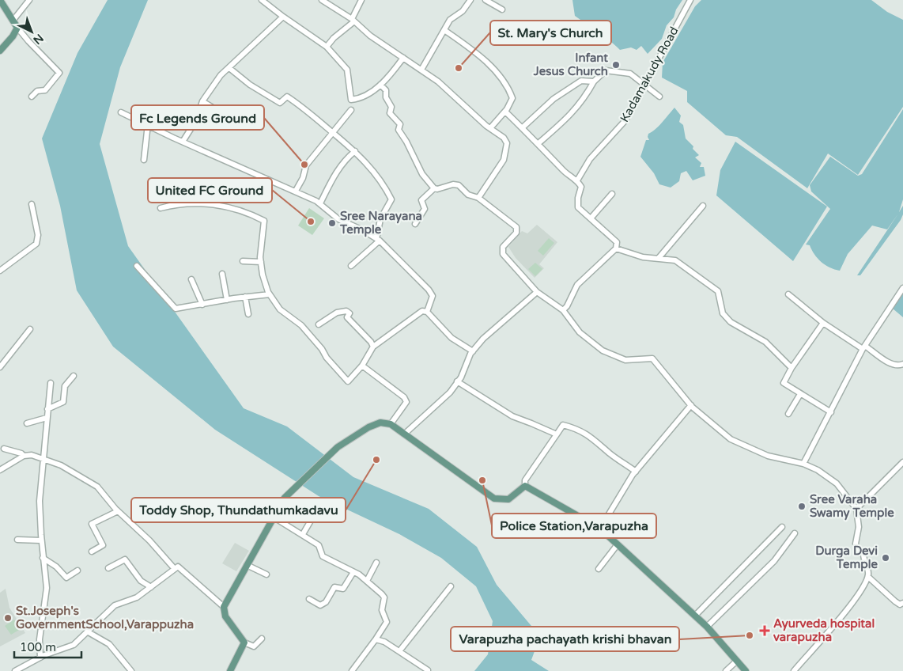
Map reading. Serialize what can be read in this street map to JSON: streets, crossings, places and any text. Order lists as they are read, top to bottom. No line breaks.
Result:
{"streets":{"street":["Kadamakudy Road"]},"places":{"other":["Infant Jesus Church","St. Mary's Church","Fc Legends Ground","United FC Ground","Sree Narayana Temple","Toddy Shop, Thundathumkadavu","Police Station,Varapuzha","Sree Varaha Swamy Temple","Durga Devi Temple","St.Joseph's GovernmentSchool,Varappuzha","Varapuzha pachayath krishi bhavan"],"health":["Ayurveda hospital varapuzha"]},"scale_bar":"100 m","north":"bottom right"}
